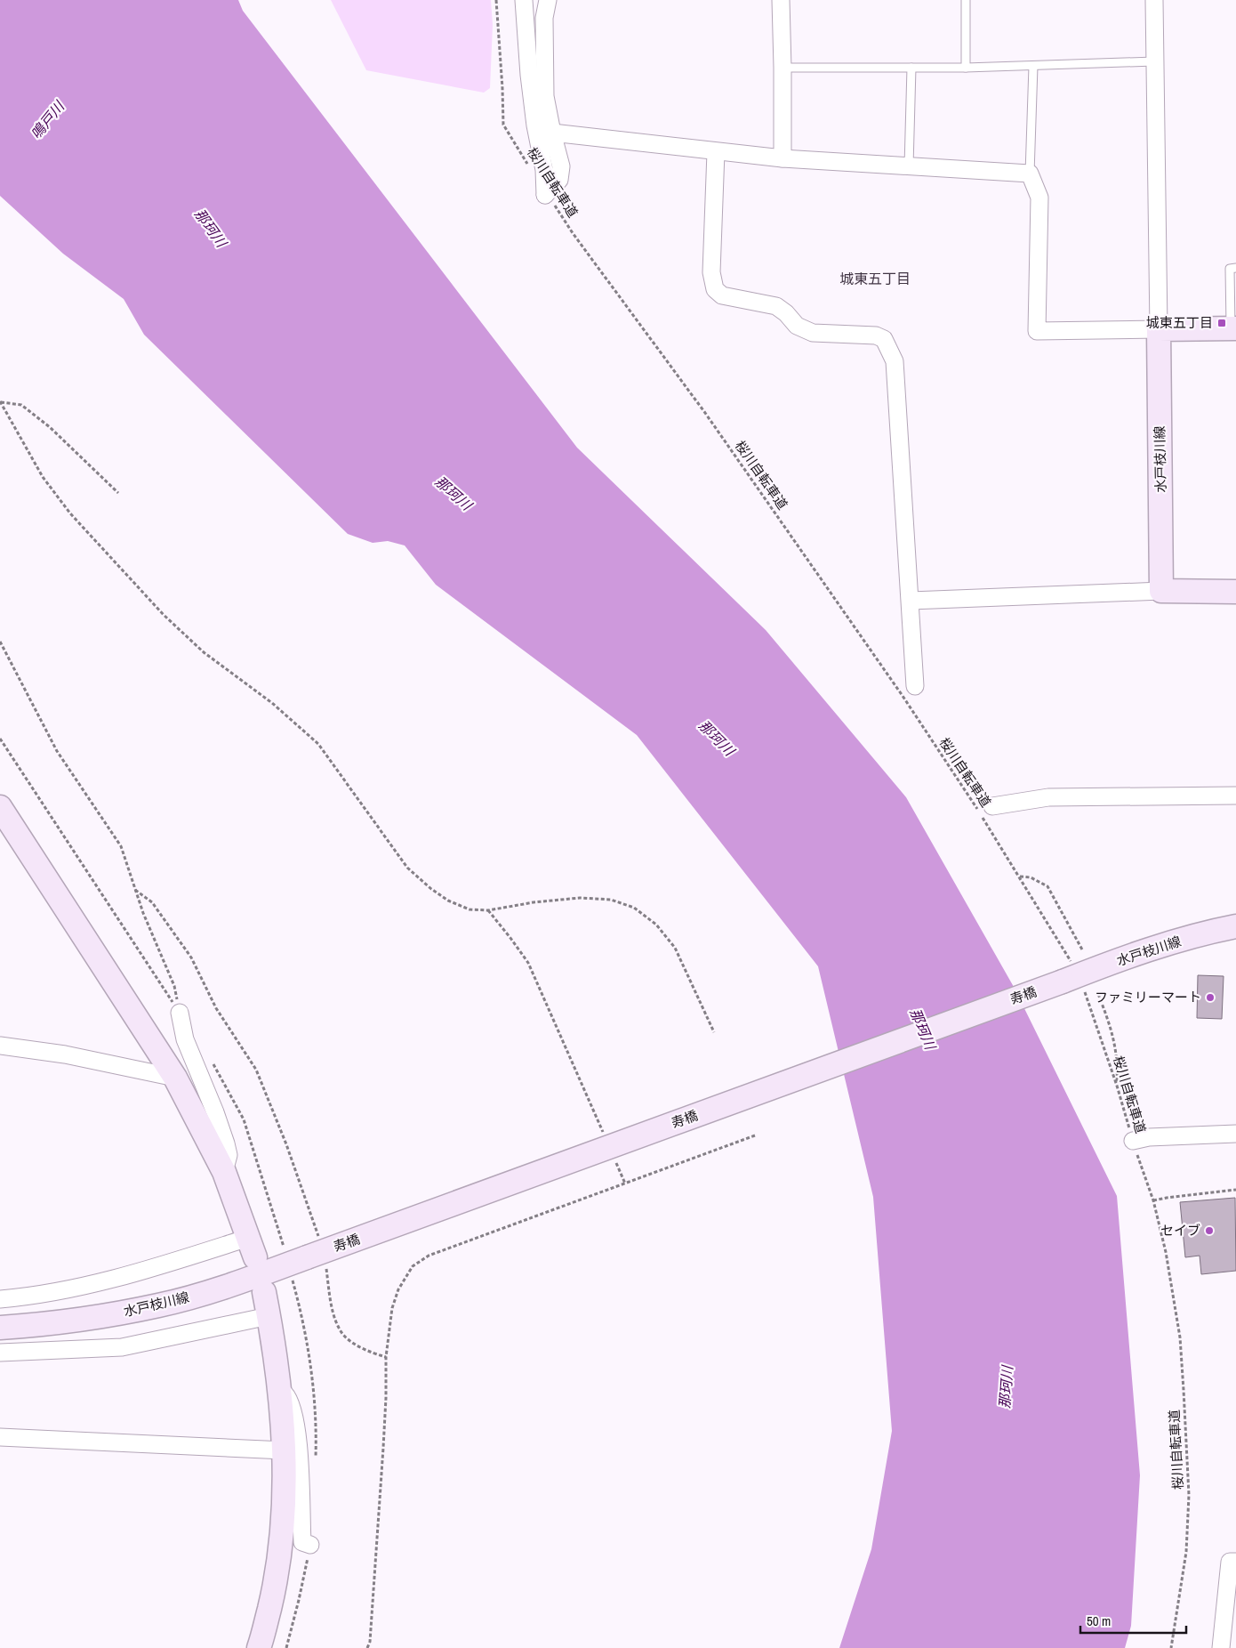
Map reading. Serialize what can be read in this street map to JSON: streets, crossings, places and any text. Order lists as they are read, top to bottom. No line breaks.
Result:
{"streets":{"main road":["水戸枝川線","寿橋"],"path":["桜川自転車道"]},"crossings":[["桜川自転車道","水戸枝川線"],["桜川自転車道","寿橋"],["水戸枝川線","寿橋"]],"districts":["城東五丁目"],"water":["鳴戸川","那珂川"],"places":{"transit":["城東五丁目"],"other":["ファミリーマート","セイブ"]},"scale_bar":"50 m"}
